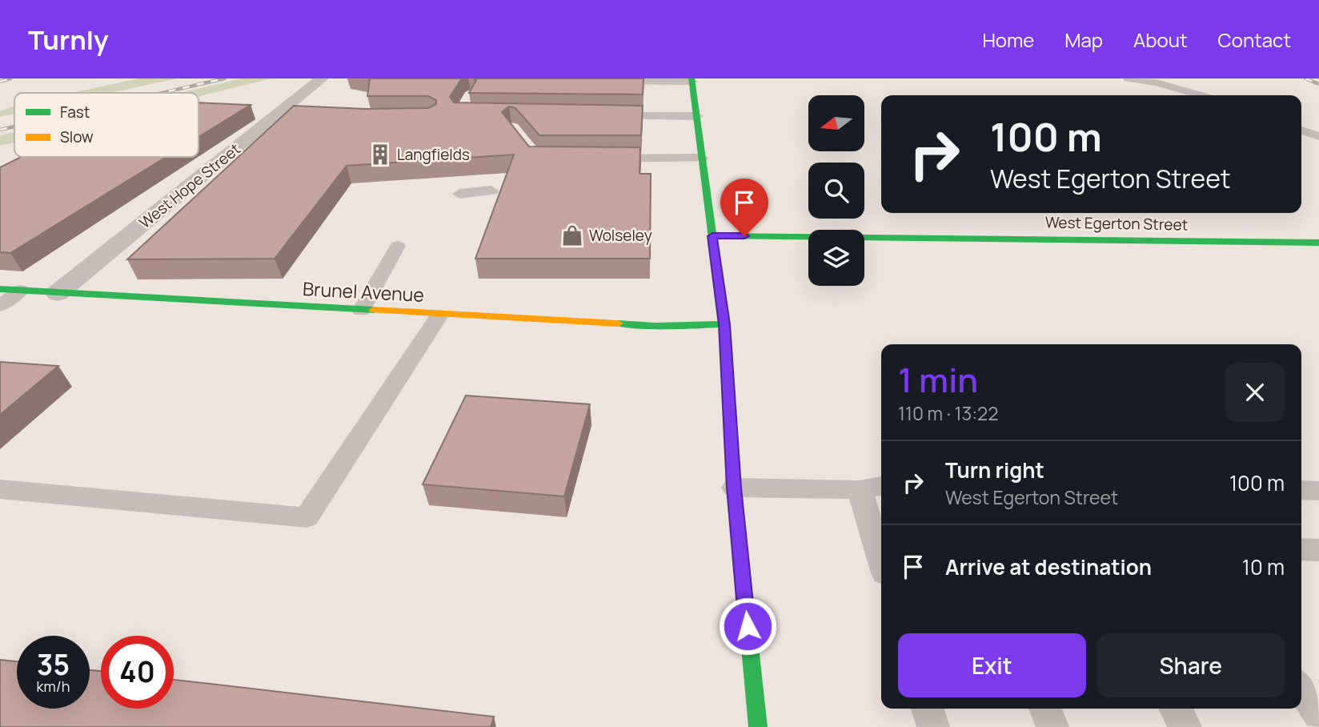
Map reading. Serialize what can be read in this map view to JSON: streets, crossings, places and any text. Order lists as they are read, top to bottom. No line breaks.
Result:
{"streets":{"street":["West Hope Street","West Egerton Street","Brunel Avenue"]},"crossings":[["West Hope Street","Brunel Avenue"]],"places":{"building":["Langfields"],"shop":["Wolseley"]},"legend":["Fast","Slow"],"north":"left","page":{"header":"Turnly","nav":["Home","Map","About","Contact"],"turn":["100 m","West Egerton Street"],"heading":["1 min","110 m · 13:22"],"list":[{"name":"Turn right","note":"West Egerton Street","value":"100 m"},{"name":"Arrive at destination","value":"10 m"}],"buttons":["Exit","Share"],"speed":"35 km/h","limit":"40"}}
